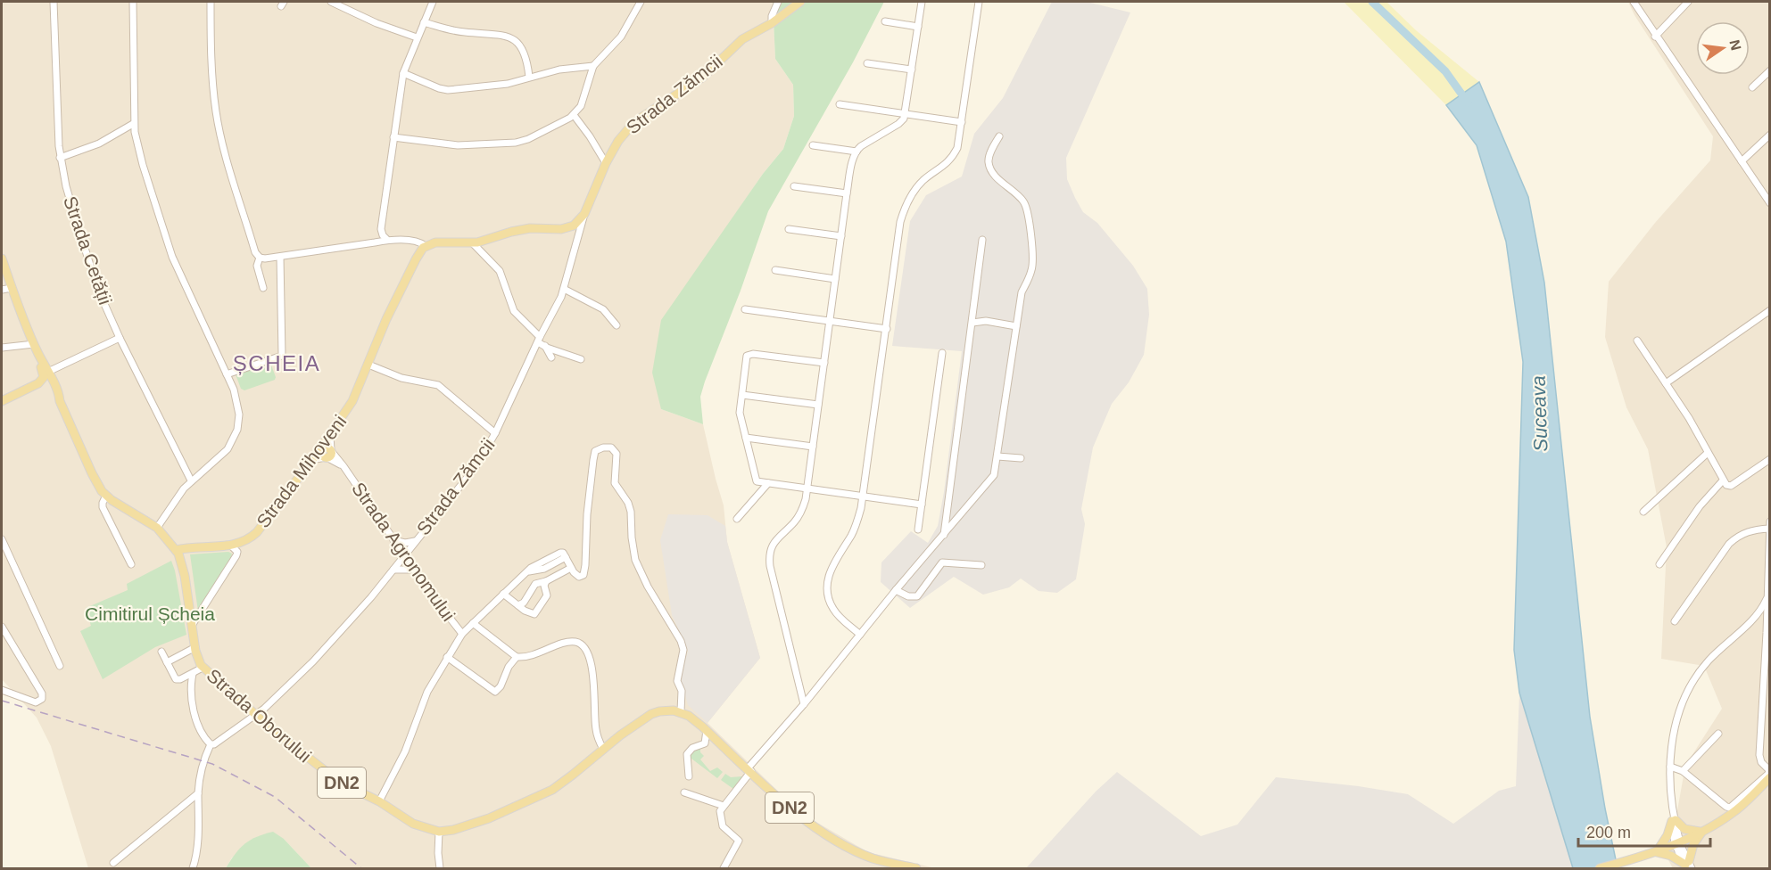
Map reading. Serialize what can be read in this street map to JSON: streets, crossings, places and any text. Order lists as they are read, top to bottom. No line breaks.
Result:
{"streets":{"main road":["Strada Zămcii","Strada Mihoveni","Strada Oborului","DN2"],"street":["Strada Cetății","Strada Agronomului"]},"crossings":[["Strada Zămcii","Strada Agronomului"],["Strada Zămcii","Strada Oborului"],["Strada Mihoveni","Strada Agronomului"],["Strada Mihoveni","Strada Oborului"],["Strada Mihoveni","DN2"],["Strada Agronomului","Strada Oborului"],["Strada Oborului","DN2"]],"districts":["ȘCHEIA"],"water":["Suceava"],"parks":["Cimitirul Șcheia"],"scale_bar":"200 m","north":"right"}
